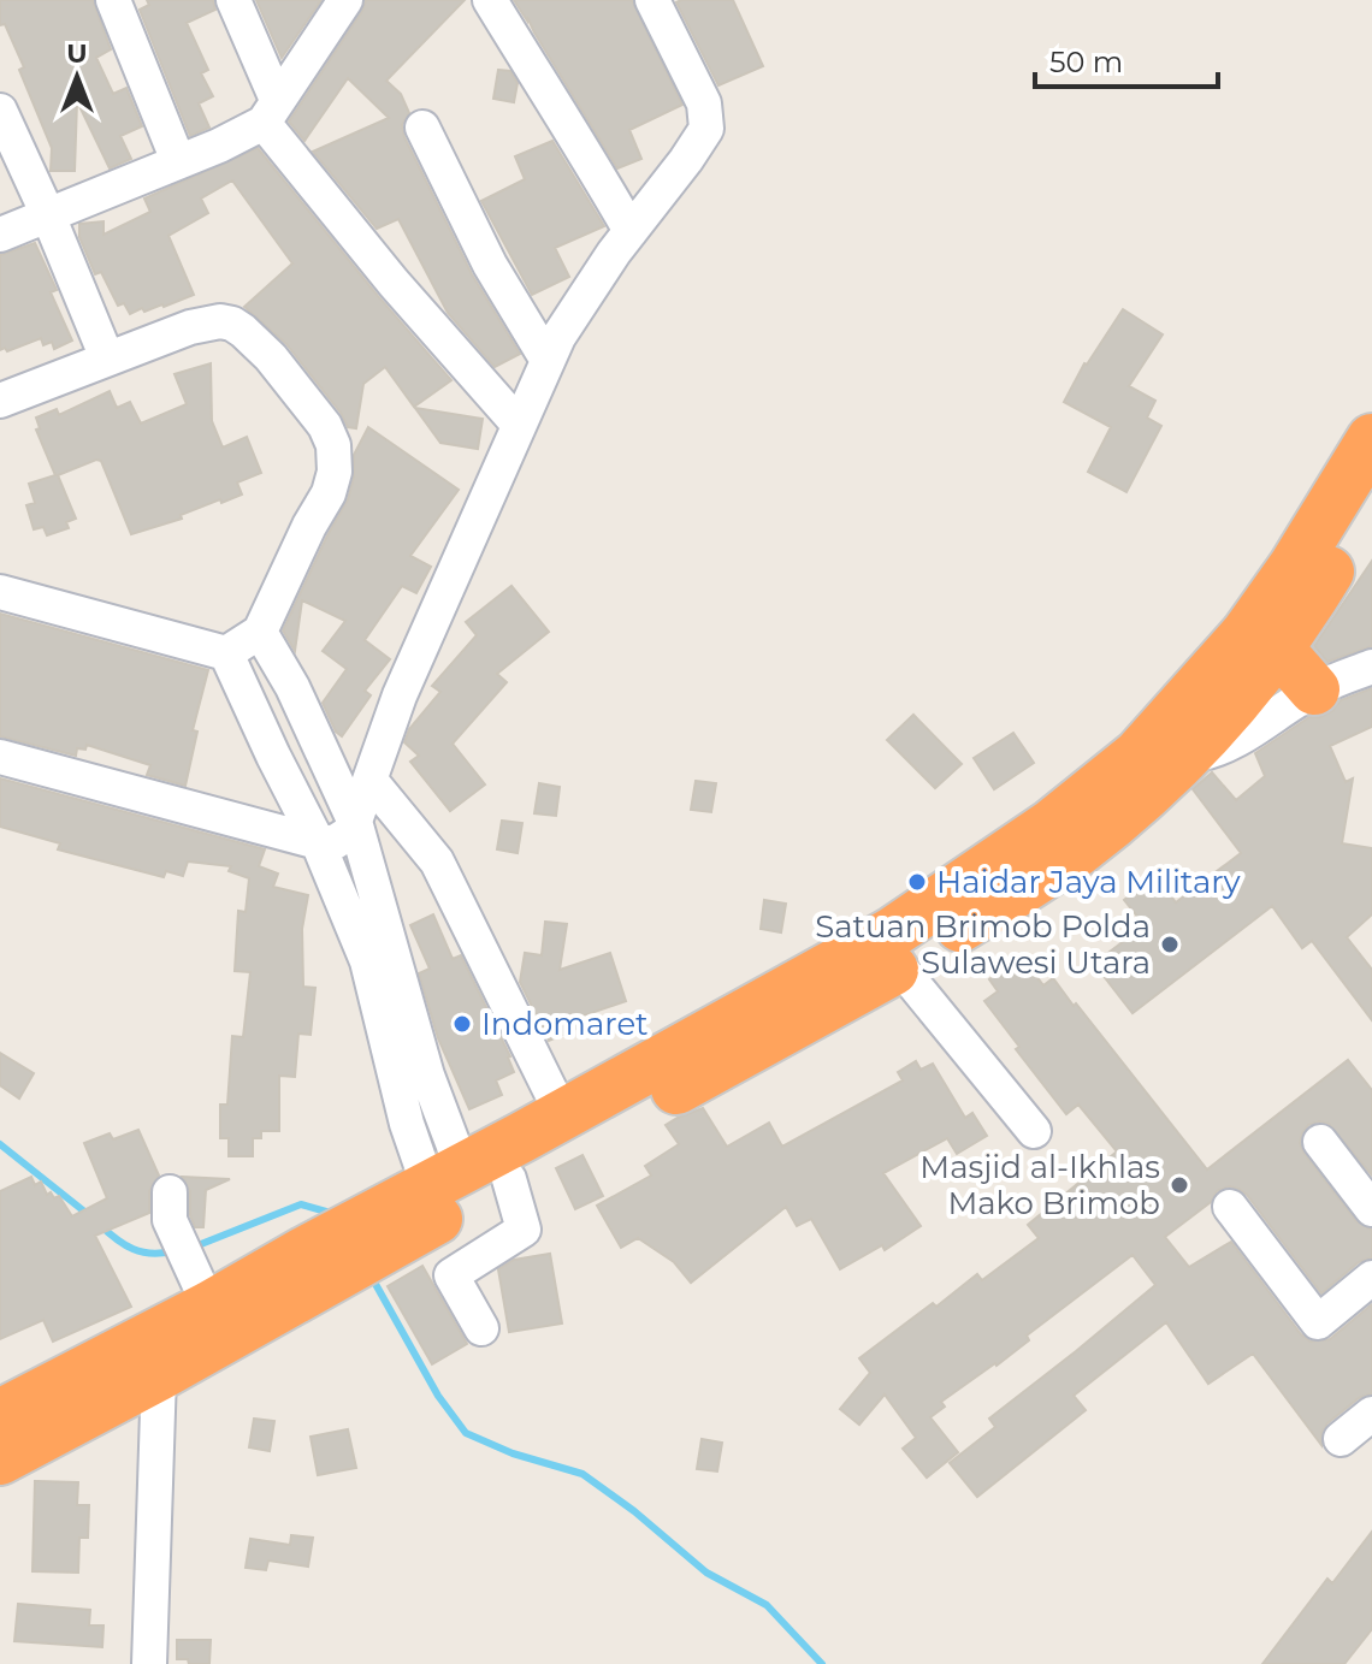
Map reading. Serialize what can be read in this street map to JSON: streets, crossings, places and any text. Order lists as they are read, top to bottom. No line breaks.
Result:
{"places":["Haidar Jaya Military","Satuan Brimob Polda Sulawesi Utara","Indomaret","Masjid al-Ikhlas Mako Brimob"],"scale_bar":"50 m","north":"top"}
